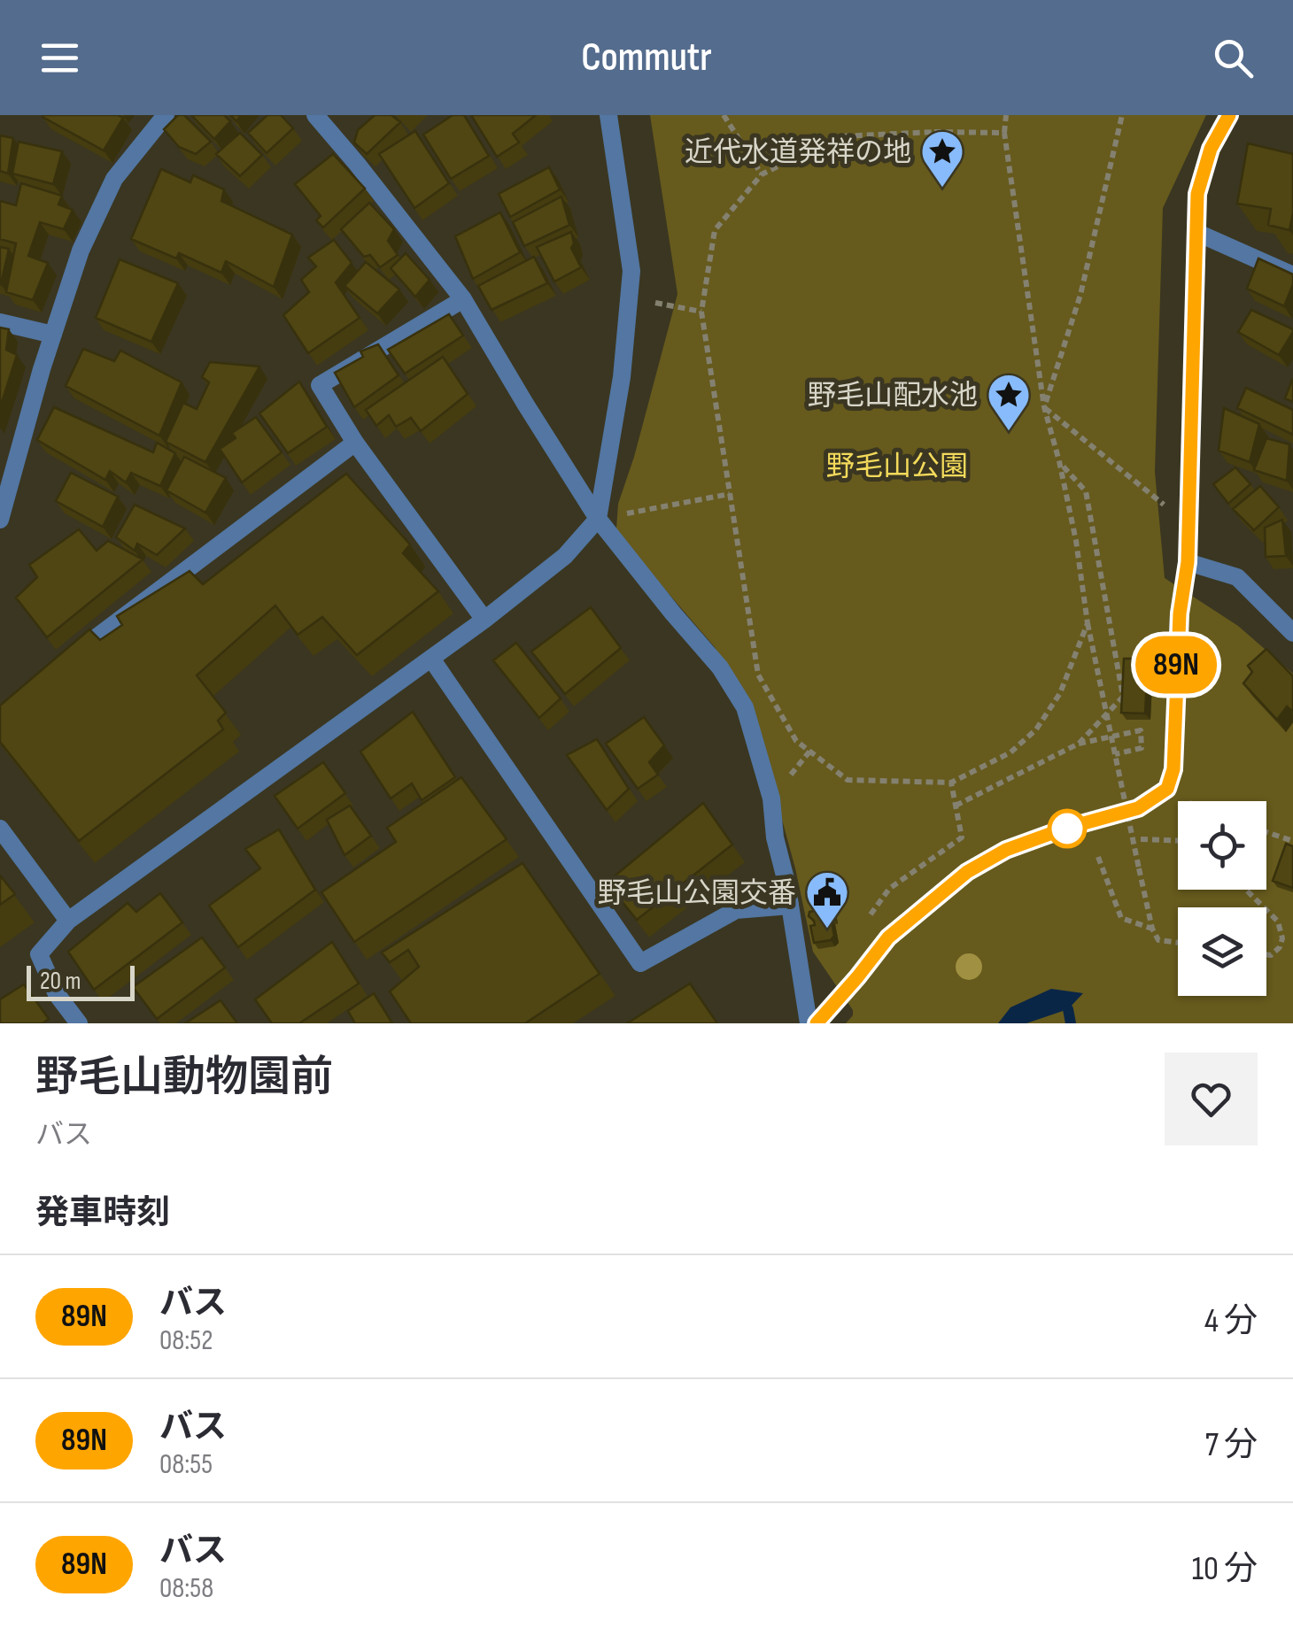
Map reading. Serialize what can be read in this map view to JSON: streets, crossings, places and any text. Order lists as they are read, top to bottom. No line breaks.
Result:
{"parks":["野毛山公園"],"places":{"place":["近代水道発祥の地","野毛山配水池"],"public building":["野毛山公園交番"]},"lines":["bus line 89N"],"scale_bar":"20 m","page":{"header":"Commutr","on_map":"89N","scale":"20 m","heading":[["野毛山動物園前","バス"],"発車時刻"],"list":[{"mark":"89N","name":"バス","note":"08:52","value":"4 分"},{"mark":"89N","name":"バス","note":"08:55","value":"7 分"},{"mark":"89N","name":"バス","note":"08:58","value":"10 分"}]}}
